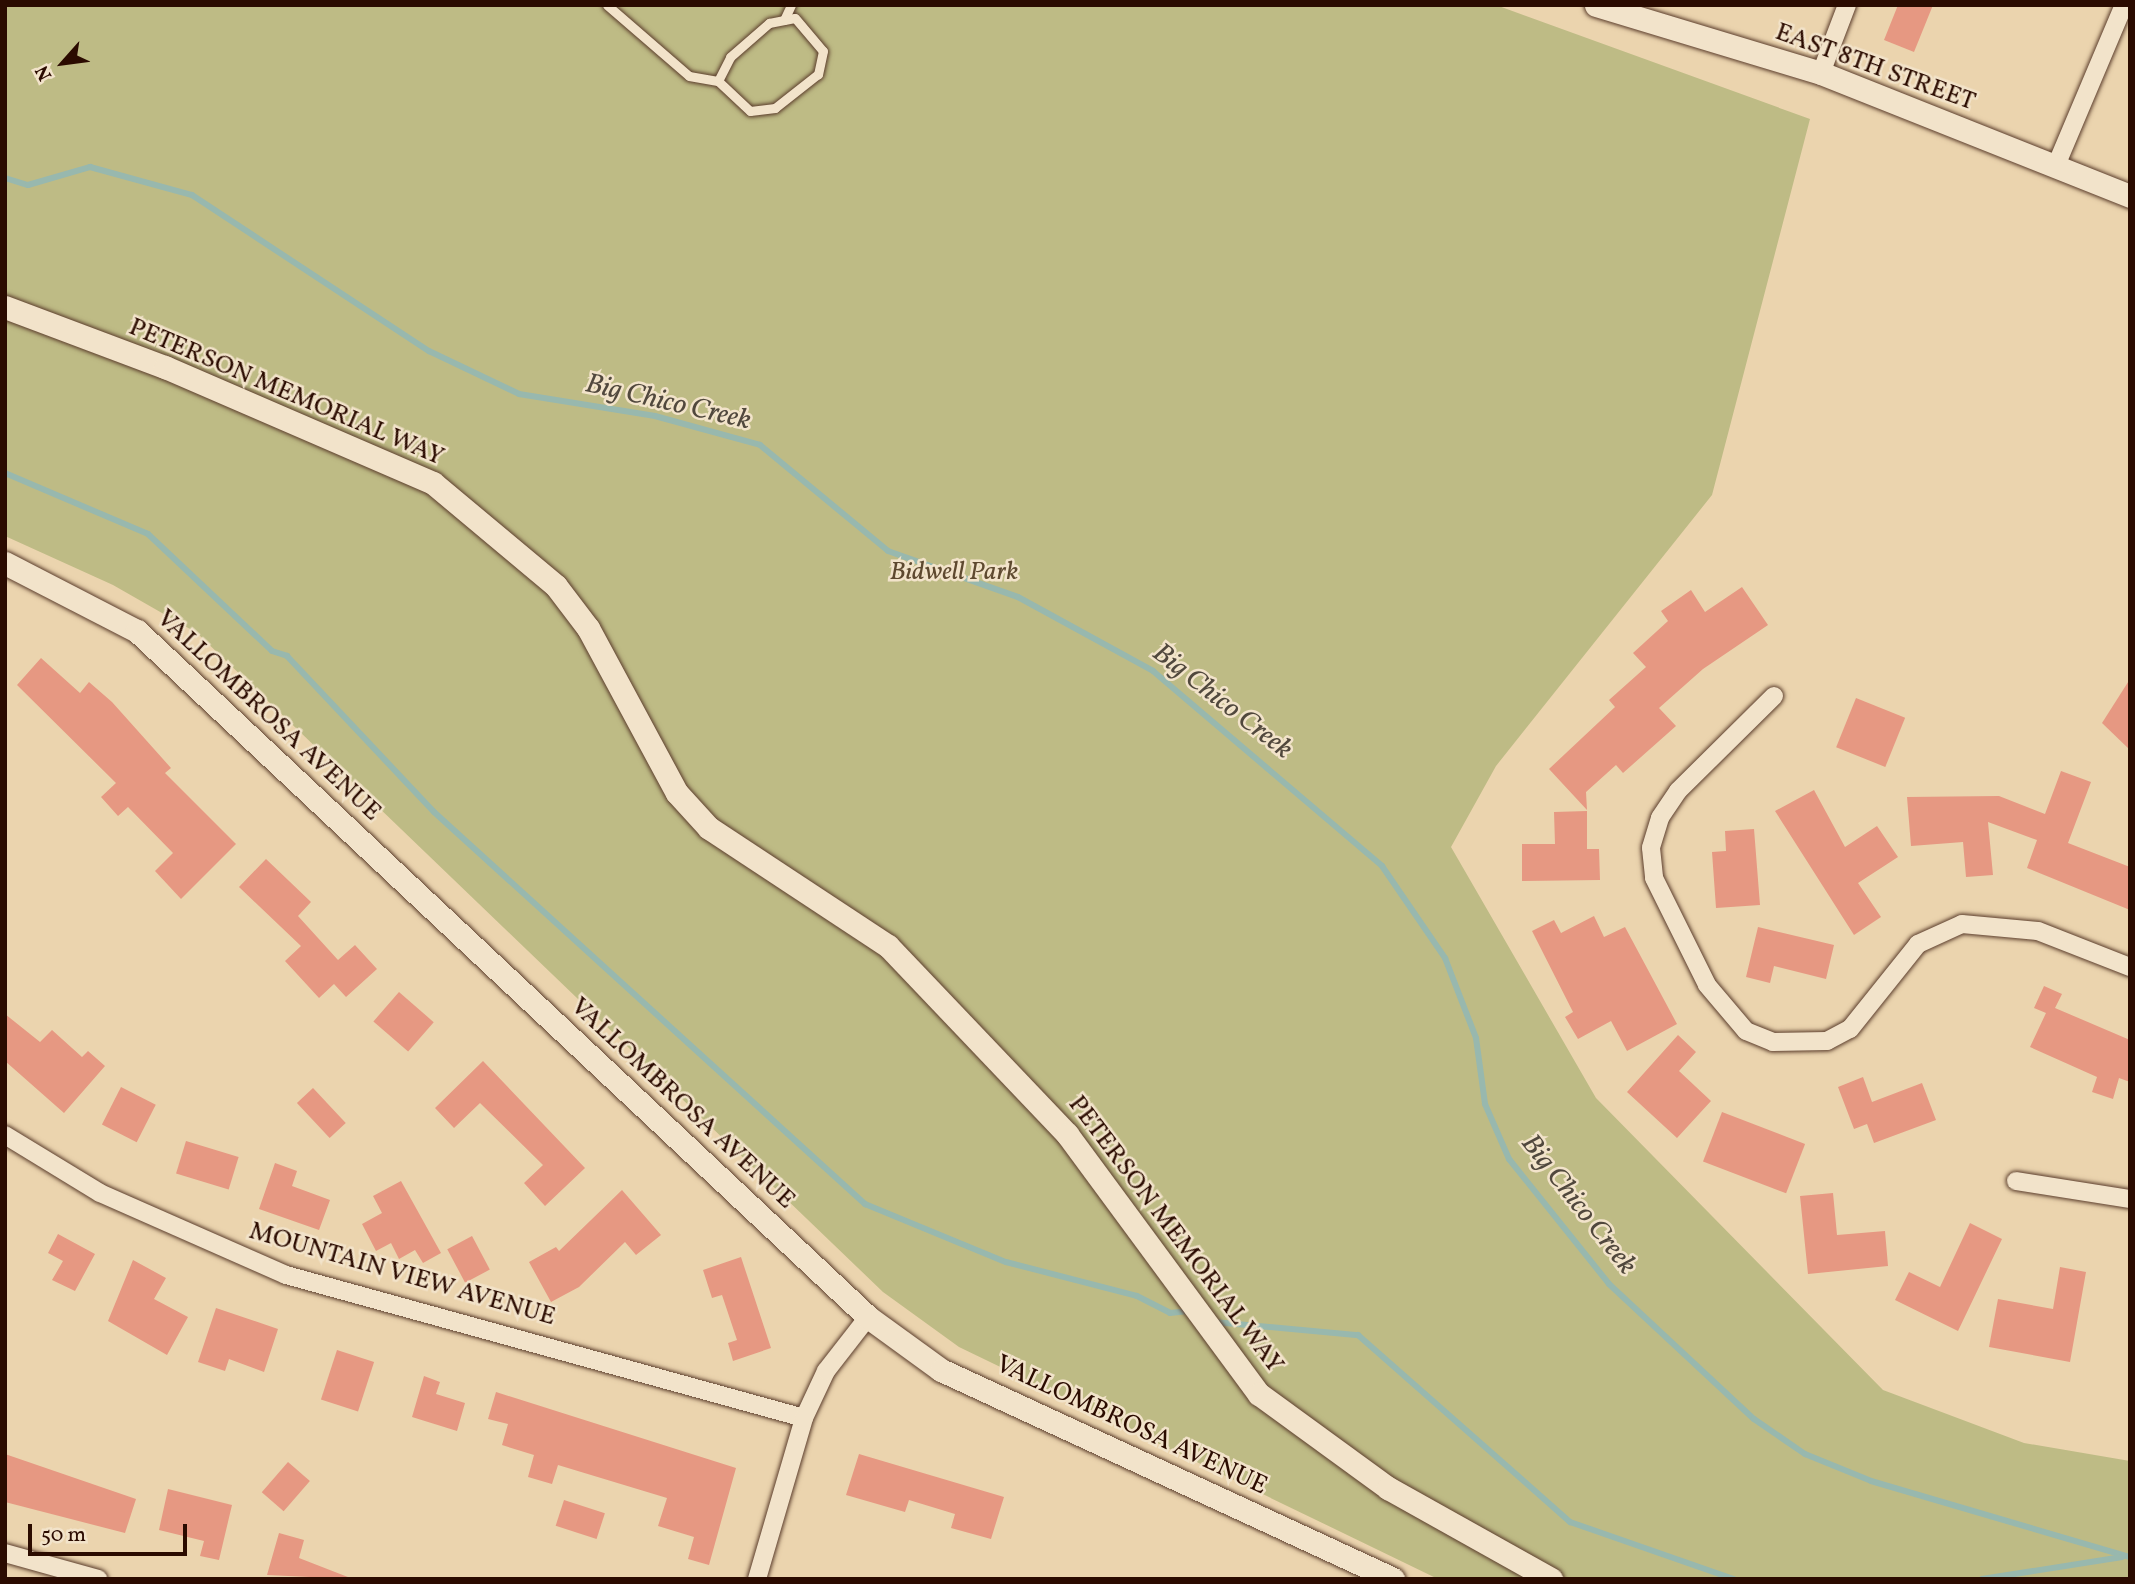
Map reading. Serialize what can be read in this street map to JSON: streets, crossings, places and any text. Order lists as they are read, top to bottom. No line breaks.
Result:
{"streets":{"street":["EAST 8TH STREET","PETERSON MEMORIAL WAY","VALLOMBROSA AVENUE","MOUNTAIN VIEW AVENUE"]},"water":["Big Chico Creek"],"parks":["Bidwell Park"],"scale_bar":"50 m","north":"bottom left"}
